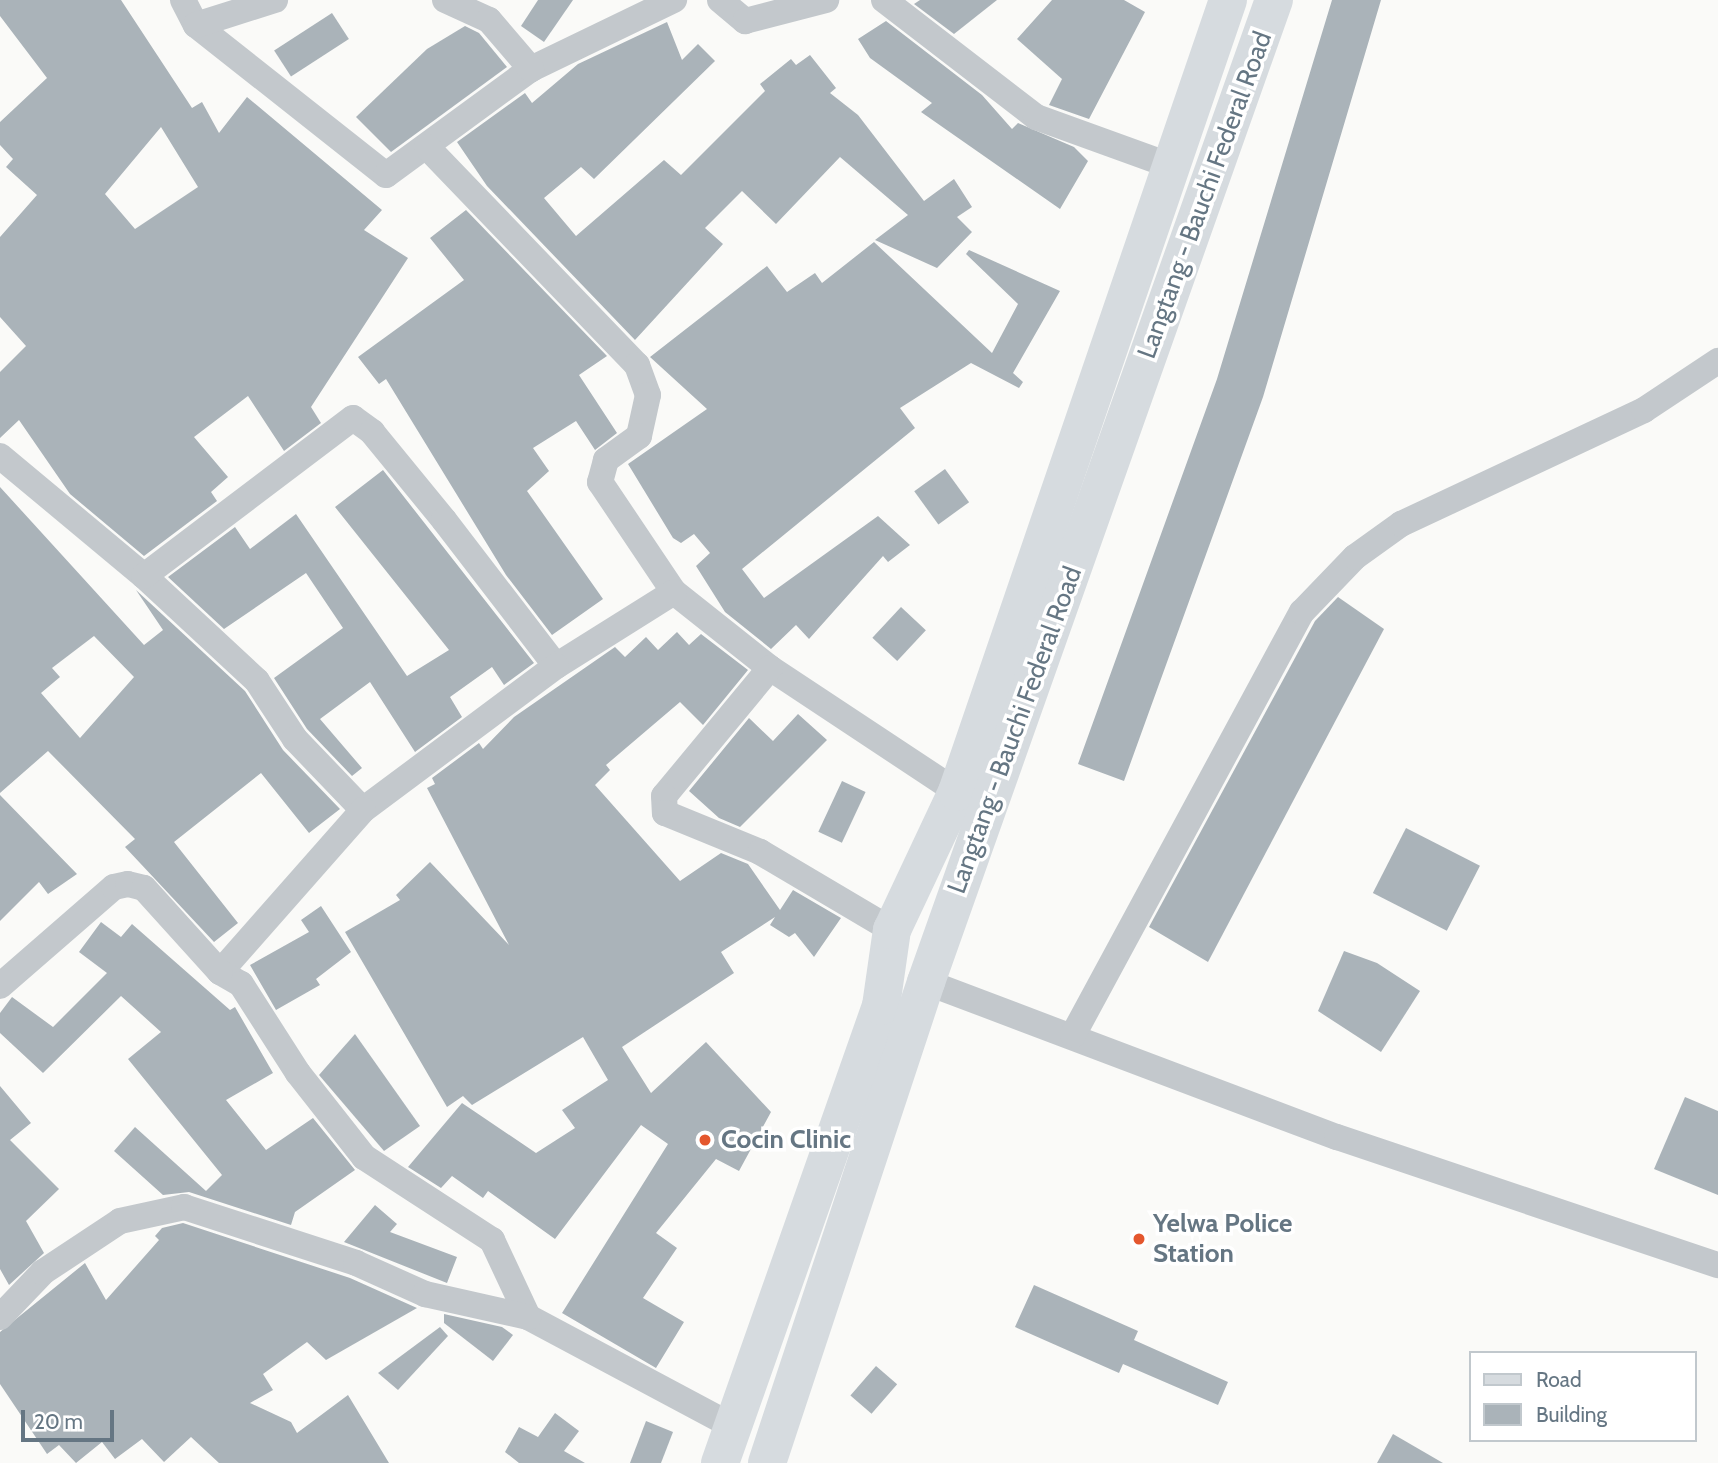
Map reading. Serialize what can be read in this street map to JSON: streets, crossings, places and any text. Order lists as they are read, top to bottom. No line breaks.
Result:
{"streets":{"main road":["Langtang - Bauchi Federal Road"]},"places":["Cocin Clinic","Yelwa Police Station"],"legend":["Road","Building"],"scale_bar":"20 m"}
